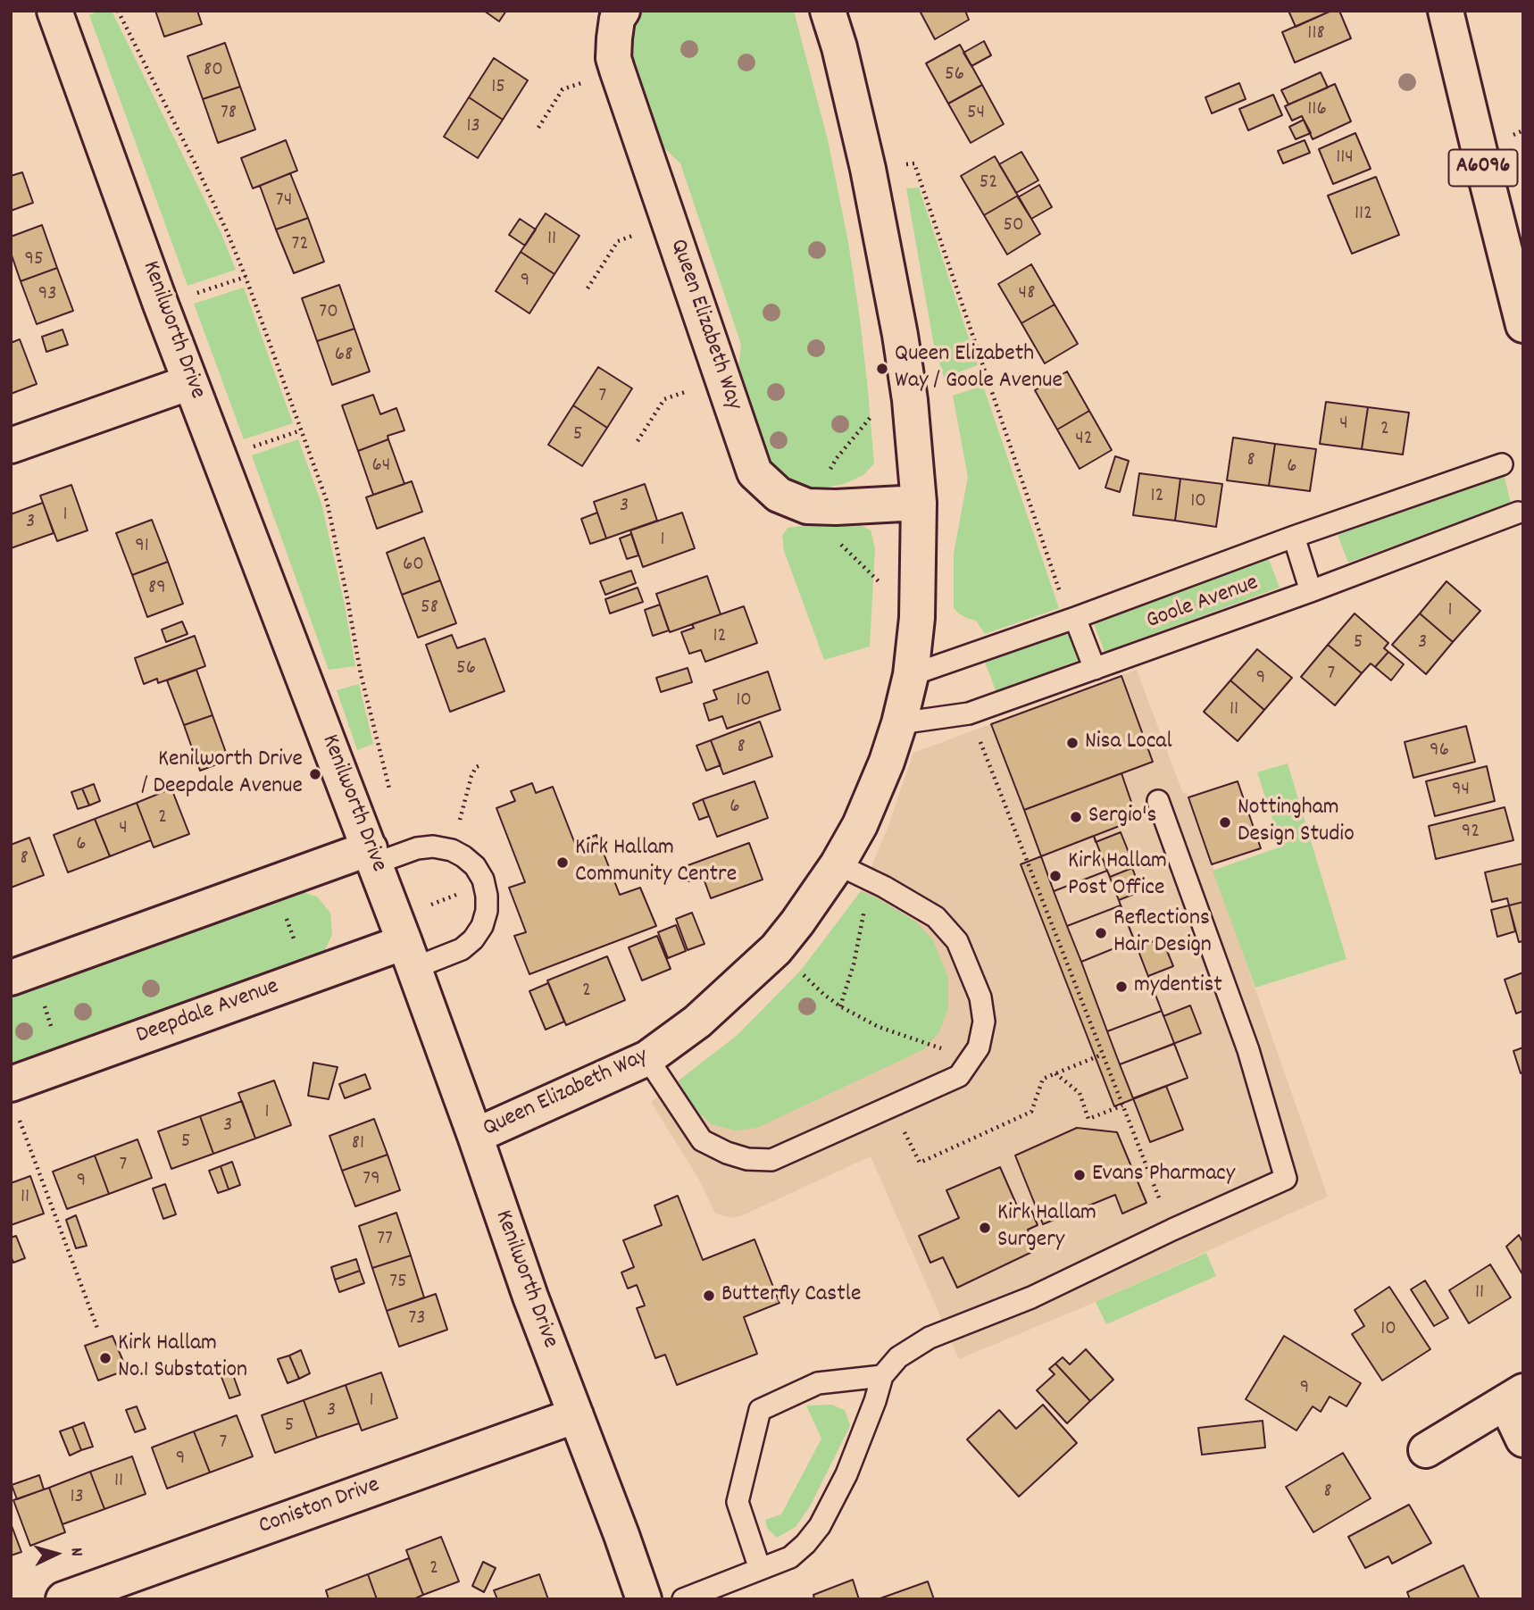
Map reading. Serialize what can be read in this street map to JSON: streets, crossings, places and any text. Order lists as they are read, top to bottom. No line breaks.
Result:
{"streets":{"street":["A6096","Queen Elizabeth Way","Kenilworth Drive","Deepdale Avenue","Coniston Drive"],"lane":["Goole Avenue"]},"crossings":[["Queen Elizabeth Way","Kenilworth Drive"],["Queen Elizabeth Way","Goole Avenue"],["Kenilworth Drive","Deepdale Avenue"],["Kenilworth Drive","Coniston Drive"]],"places":["Queen Elizabeth Way / Goole Avenue","Nisa Local","Kenilworth Drive / Deepdale Avenue","Sergio's","Nottingham Design Studio","Kirk Hallam Community Centre","Kirk Hallam Post Office","Reflections Hair Design","mydentist","Evans Pharmacy","Kirk Hallam Surgery","Butterfly Castle","Kirk Hallam No.1 Substation"],"house_numbers":["118","80","56","15","116","78","54","13","114","52","74","112","50","11","72","95","9","48","93","70","68","7","4","2","5","42","8","64","6","12","10","3","1","3","1","91","60","89","58","1","12","5","3","56","7","9","10","11","8","96","94","6","2","4","92","6","8","2","1","3","5","81","7","79","9","11","77","75","11","73","10","9","1","3","5","7","9","11","8","13","2"],"north":"right"}
